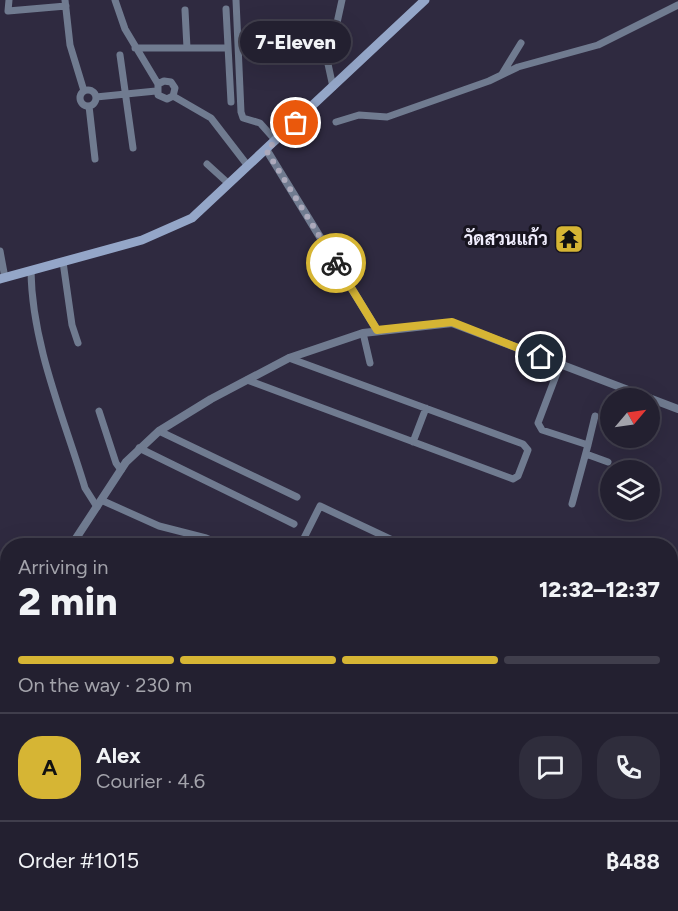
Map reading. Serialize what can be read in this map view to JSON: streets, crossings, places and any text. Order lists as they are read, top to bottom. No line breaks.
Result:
{"places":{"other":["7-Eleven"],"temple":["วัดสวนแก้ว"]},"north":"top right","page":{"bubble":"7-Eleven","heading":["2 min","Arriving in","12:32–12:37"],"panel":["Alex","Courier · 4.6","Order #1015","฿488"],"bar":"On the way · 230 m","round":"A"}}
